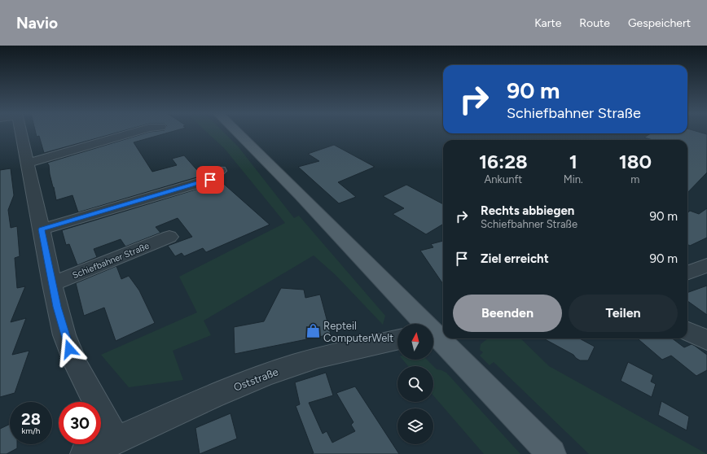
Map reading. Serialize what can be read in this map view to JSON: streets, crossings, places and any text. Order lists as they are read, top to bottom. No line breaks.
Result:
{"streets":{"street":["Schiefbahner Straße","Oststraße"]},"places":{"shop":["Repteil ComputerWelt"]},"north":"top","page":{"header":"Navio","nav":["Karte","Route","Gespeichert"],"turn":["90 m","Schiefbahner Straße"],"eta":["16:28","Ankunft","1","Min.","180","m"],"list":[{"name":"Rechts abbiegen","note":"Schiefbahner Straße","value":"90 m"},{"name":"Ziel erreicht","value":"90 m"}],"buttons":["Beenden","Teilen"],"speed":"28 km/h","limit":"30"}}
